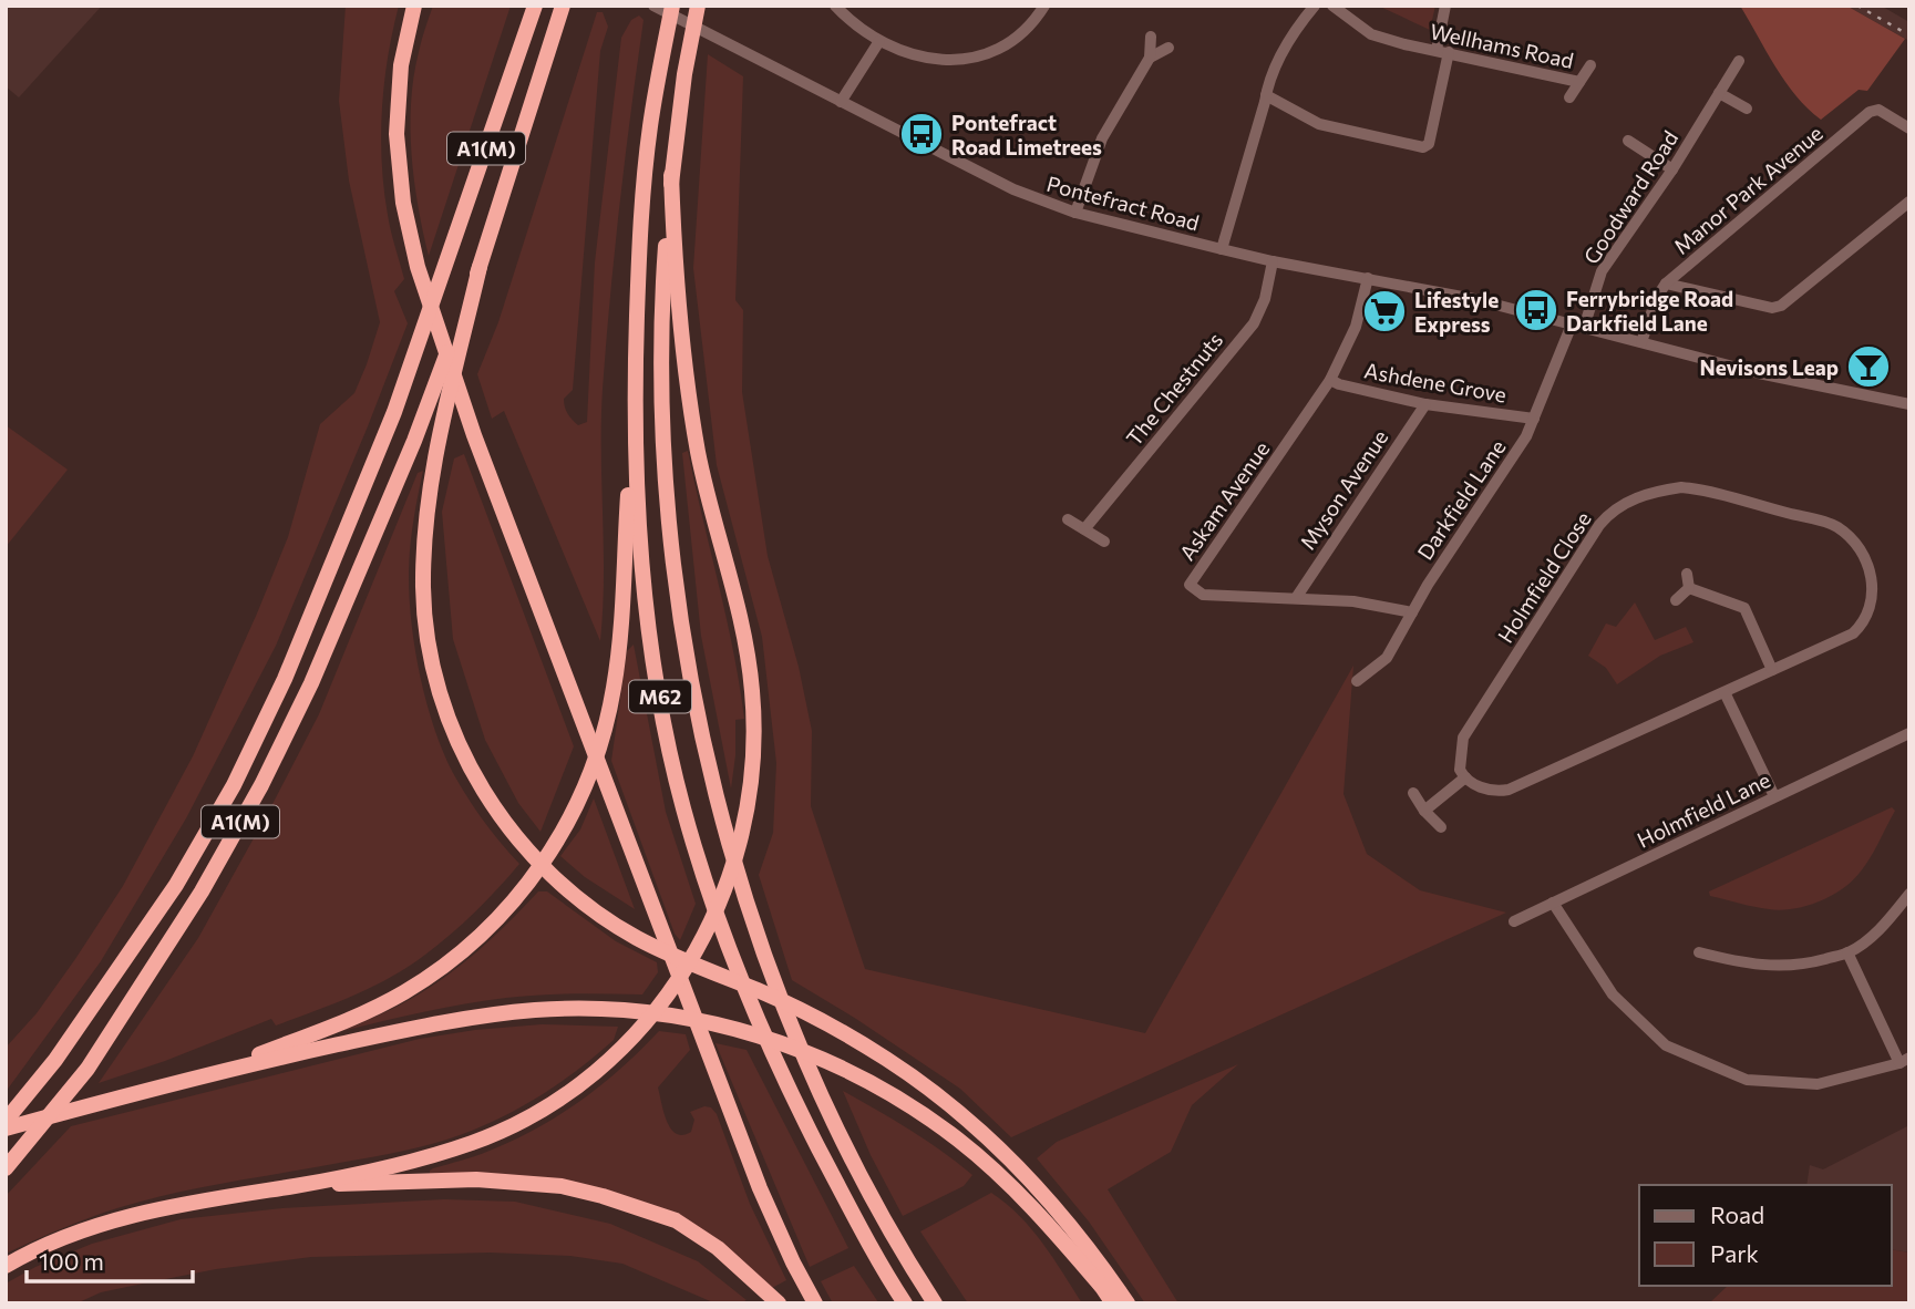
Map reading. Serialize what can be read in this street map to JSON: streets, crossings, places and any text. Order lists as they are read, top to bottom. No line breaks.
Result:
{"streets":{"highway":["A1(M)","M62"],"street":["Wellhams Road","Manor Park Avenue","Goodward Road","Pontefract Road","Ashdene Grove","The Chestnuts","Myson Avenue","Darkfield Lane","Askam Avenue","Holmfield Close","Holmfield Lane"]},"crossings":[["Manor Park Avenue","Pontefract Road"],["Goodward Road","Pontefract Road"],["Goodward Road","Darkfield Lane"],["Pontefract Road","The Chestnuts"],["Pontefract Road","Darkfield Lane"],["Pontefract Road","Askam Avenue"],["Ashdene Grove","Myson Avenue"],["Ashdene Grove","Darkfield Lane"],["Ashdene Grove","Askam Avenue"],["Myson Avenue","Askam Avenue"],["Darkfield Lane","Askam Avenue"]],"places":{"bus stop":["Pontefract Road Limetrees","Ferrybridge Road Darkfield Lane"],"supermarket":["Lifestyle Express"],"bar":["Nevisons Leap"]},"legend":["Road","Park"],"scale_bar":"100 m"}
